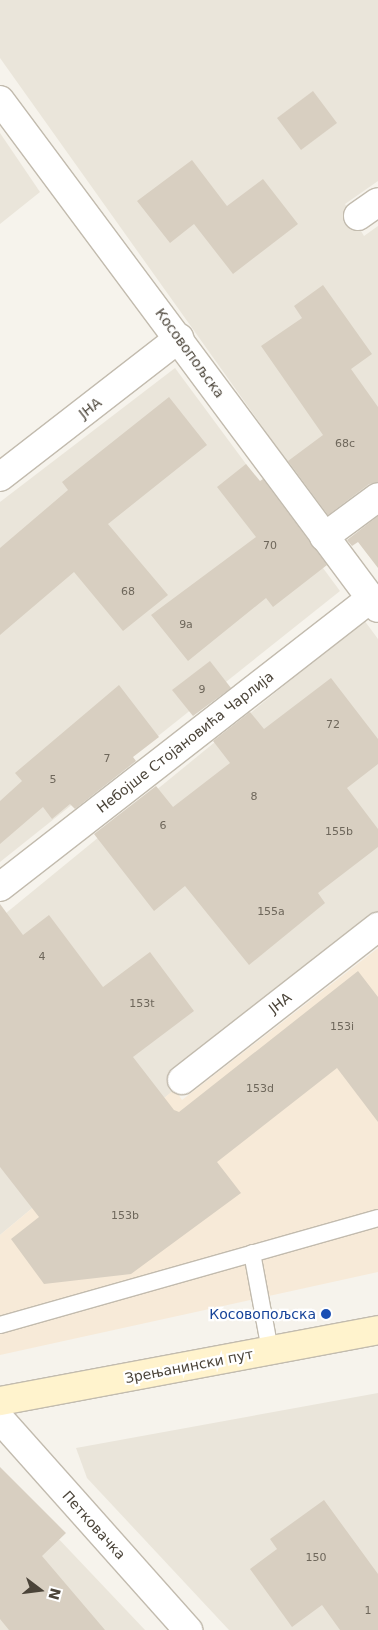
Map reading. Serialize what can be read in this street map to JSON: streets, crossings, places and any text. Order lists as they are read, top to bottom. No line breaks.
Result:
{"streets":{"main road":["Зрењанински пут"],"street":["Косовопољска","ЈНА","Небојше Стојановића Чарлија","Петковачка"]},"crossings":[["Косовопољска","ЈНА"],["Косовопољска","Небојше Стојановића Чарлија"]],"places":["Косовопољска"],"house_numbers":["68c","70","68","9a","9","72","7","5","8","6","155b","155a","4","153t","153i","153d","153b","150","1"],"north":"right"}
